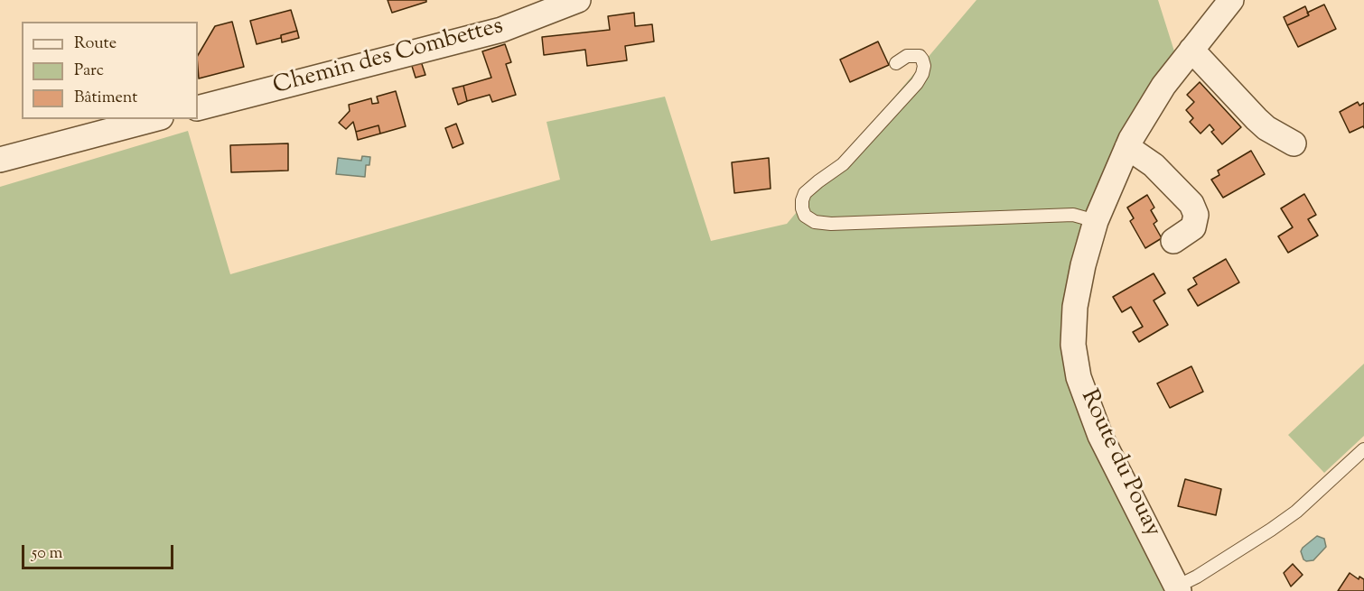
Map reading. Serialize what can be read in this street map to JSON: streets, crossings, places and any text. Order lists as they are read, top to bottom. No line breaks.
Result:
{"streets":{"street":["Chemin des Combettes","Route du Pouay"]},"legend":["Route","Parc","Bâtiment"],"scale_bar":"50 m"}
